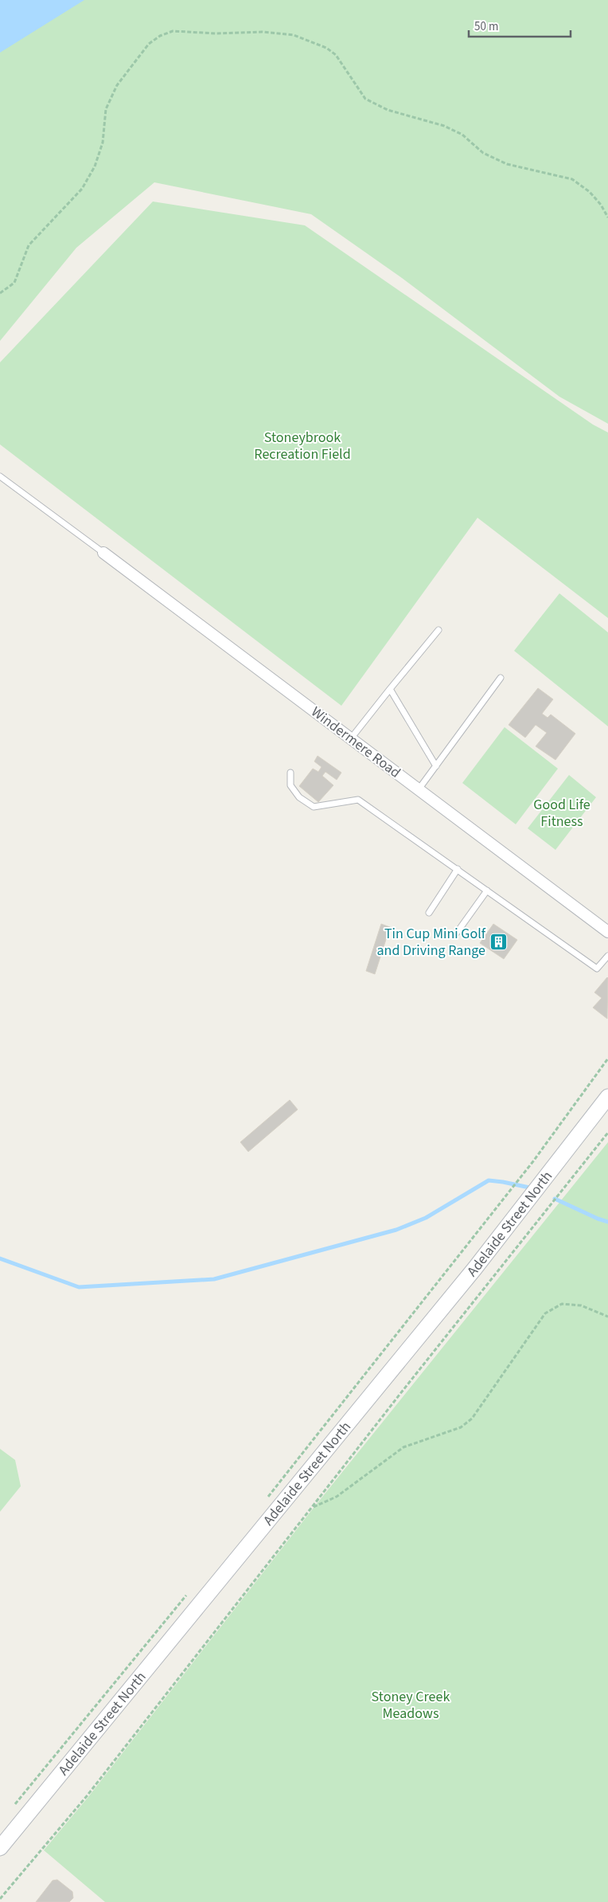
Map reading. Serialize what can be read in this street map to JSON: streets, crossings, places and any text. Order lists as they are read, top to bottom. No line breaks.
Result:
{"streets":{"main road":["Adelaide Street North"],"street":["Windermere Road"]},"parks":["Stoneybrook Recreation Field","Good Life Fitness","Stoney Creek Meadows"],"places":{"building":["Tin Cup Mini Golf and Driving Range"]},"scale_bar":"50 m"}
